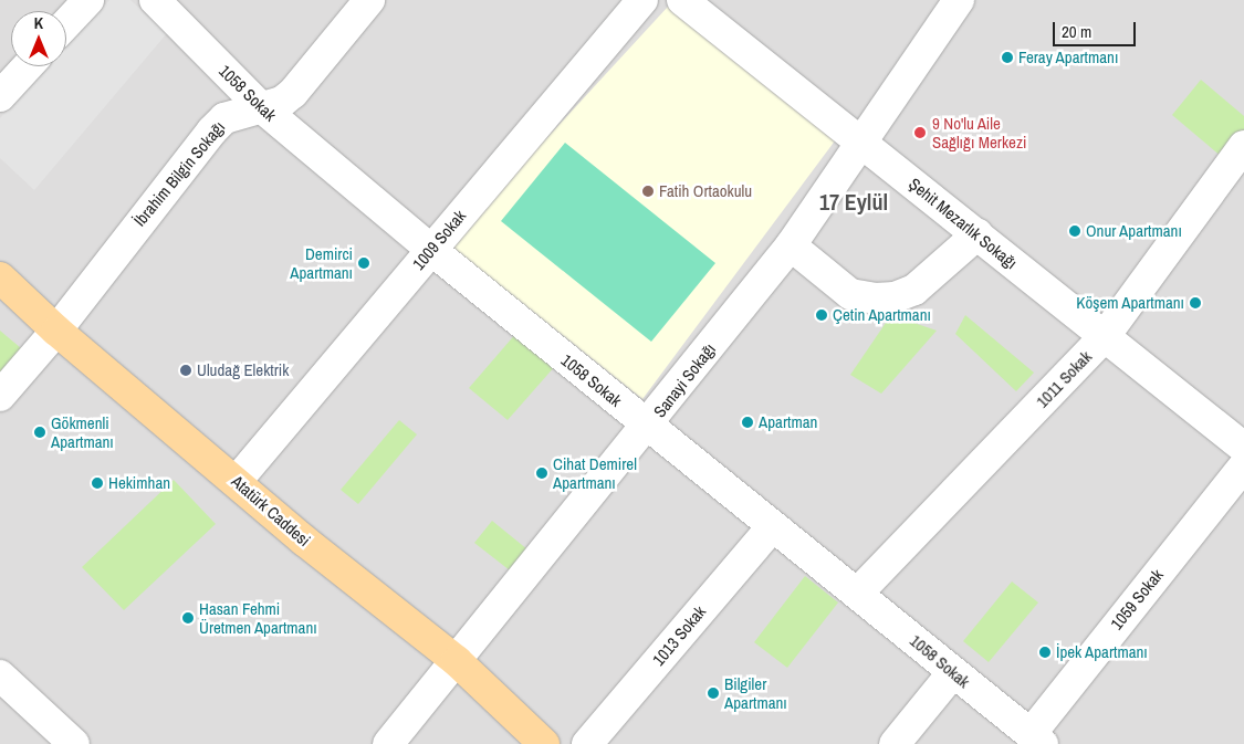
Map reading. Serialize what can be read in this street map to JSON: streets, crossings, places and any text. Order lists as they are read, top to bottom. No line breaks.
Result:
{"streets":{"main road":["Atatürk Caddesi"],"street":["1058 Sokak","İbrahim Bilgin Sokağı","Şehit Mezarlık Sokağı","1009 Sokak","1011 Sokak","Sanayi Sokağı","1059 Sokak","1013 Sokak"]},"crossings":[["1058 Sokak","İbrahim Bilgin Sokağı"],["1058 Sokak","1009 Sokak"],["1058 Sokak","1011 Sokak"],["1058 Sokak","Sanayi Sokağı"],["1058 Sokak","1059 Sokak"],["1058 Sokak","1013 Sokak"],["İbrahim Bilgin Sokağı","Atatürk Caddesi"],["Şehit Mezarlık Sokağı","1011 Sokak"],["Şehit Mezarlık Sokağı","Sanayi Sokağı"],["1009 Sokak","Atatürk Caddesi"],["Sanayi Sokağı","Atatürk Caddesi"]],"districts":["17 Eylül"],"places":["Feray Apartmanı","9 No'lu Aile Sağlığı Merkezi","Fatih Ortaokulu","Onur Apartmanı","Demirci Apartmanı","Köşem Apartmanı","Çetin Apartmanı","Uludağ Elektrik","Apartman","Gökmenli Apartmanı","Cihat Demirel Apartmanı","Hekimhan","Hasan Fehmi Üretmen Apartmanı","İpek Apartmanı","Bilgiler Apartmanı"],"scale_bar":"20 m","north":"top"}
